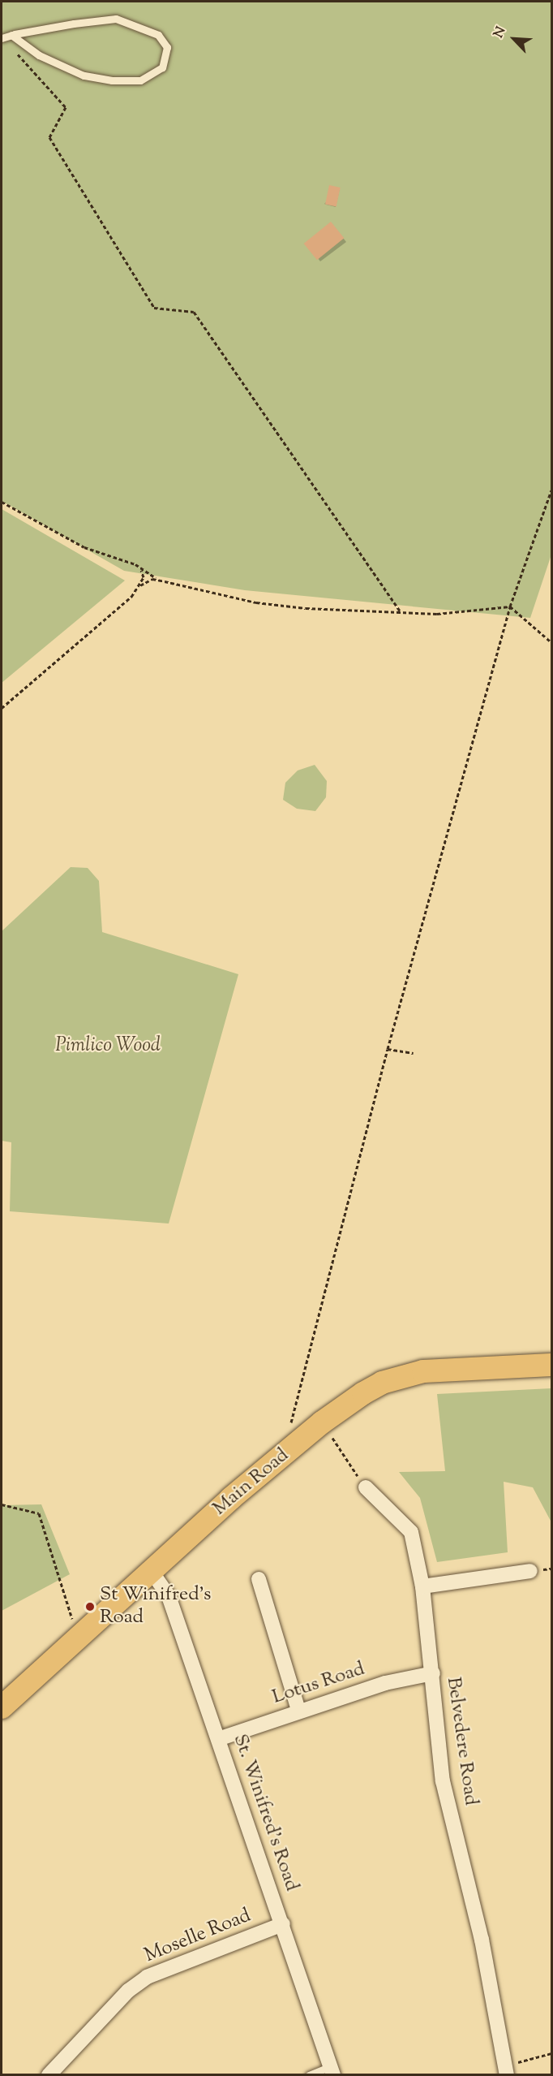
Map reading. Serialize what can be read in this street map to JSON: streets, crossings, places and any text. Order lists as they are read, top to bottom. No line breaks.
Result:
{"streets":{"main road":["Main Road"],"street":["Lotus Road","Belvedere Road","St. Winifred's Road","Moselle Road"]},"crossings":[["Main Road","St. Winifred's Road"],["Lotus Road","Belvedere Road"],["Lotus Road","St. Winifred's Road"],["St. Winifred's Road","Moselle Road"]],"parks":["Pimlico Wood"],"places":["St Winifred's Road"],"north":"top left"}
